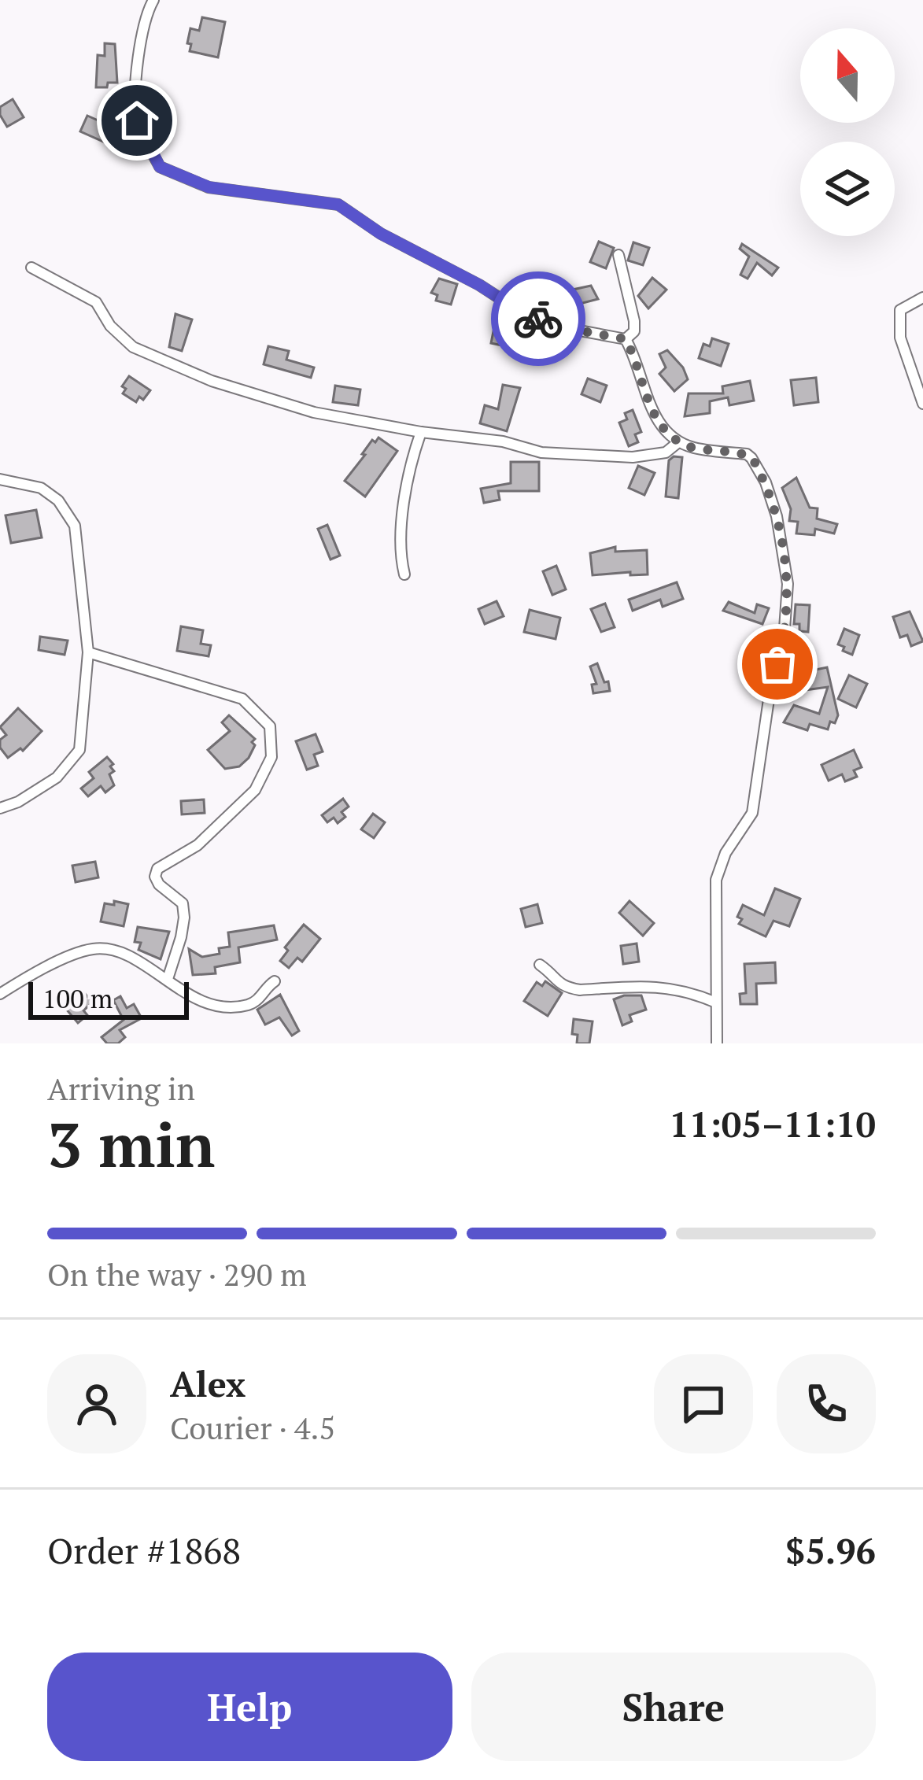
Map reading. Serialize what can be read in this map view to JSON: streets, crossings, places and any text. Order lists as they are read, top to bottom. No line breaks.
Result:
{"scale_bar":"100 m","north":"top","page":{"scale":"100 m","heading":["3 min","Arriving in","11:05–11:10"],"panel":["Alex","Courier · 4.5","Order #1868","$5.96"],"bar":"On the way · 290 m","buttons":["Help","Share"]}}
